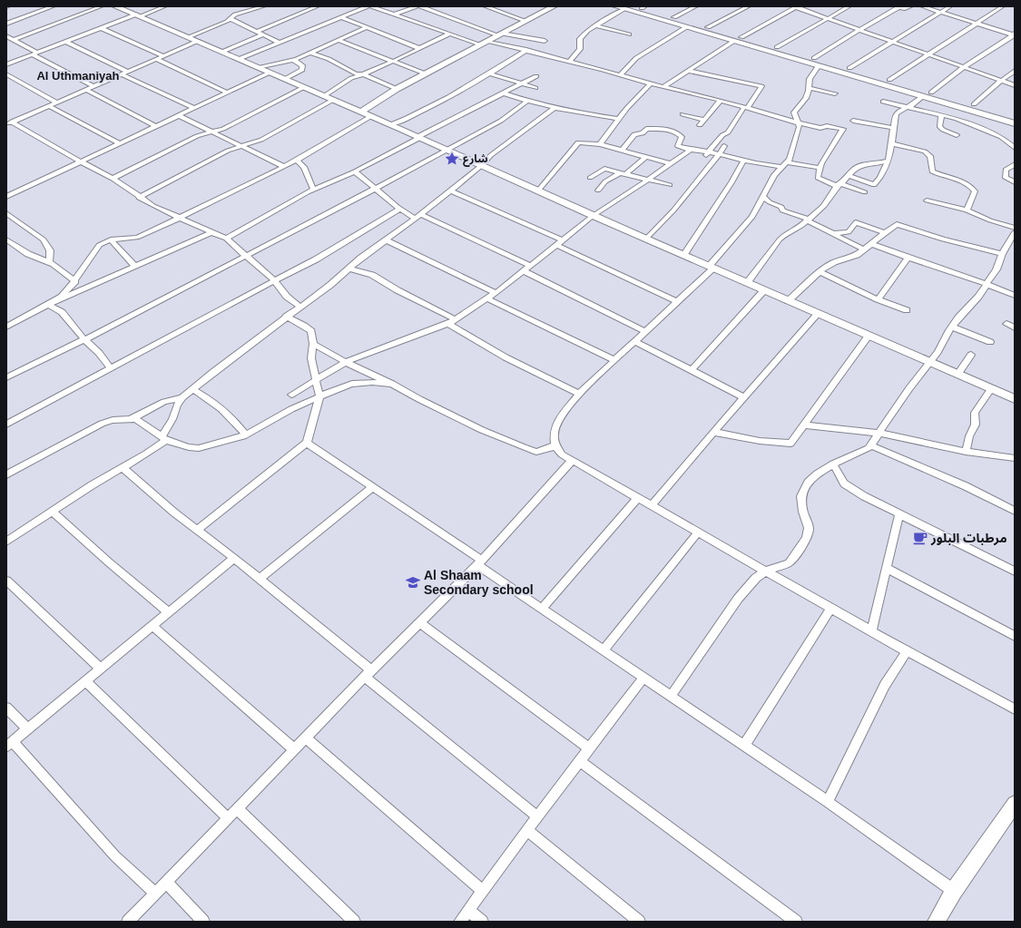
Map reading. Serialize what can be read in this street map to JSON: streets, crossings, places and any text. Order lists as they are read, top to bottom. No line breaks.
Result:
{"districts":["Al Uthmaniyah"],"places":{"place":["شارع"],"cafe":["مرطبات البلور"],"school or university":["Al Shaam Secondary school"]}}
